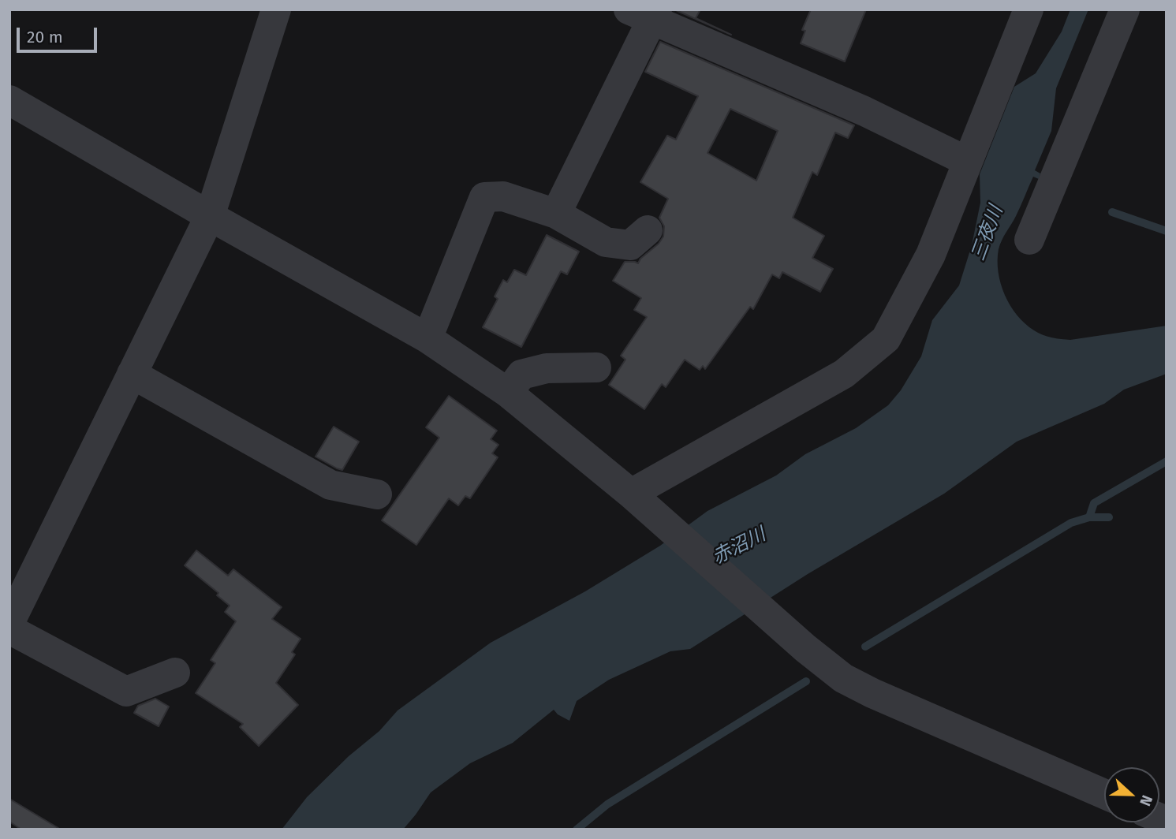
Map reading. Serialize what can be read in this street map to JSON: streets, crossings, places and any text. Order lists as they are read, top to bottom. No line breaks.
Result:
{"water":["三夜川","赤沼川"],"scale_bar":"20 m","north":"right"}
